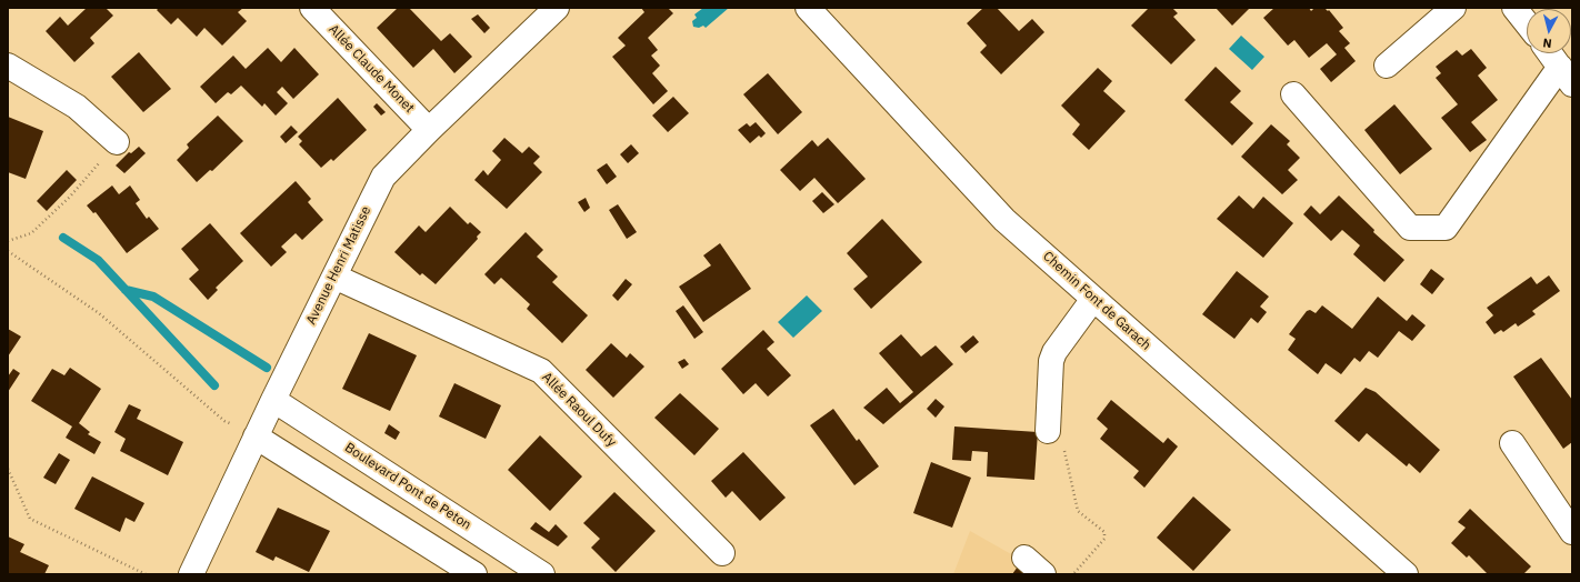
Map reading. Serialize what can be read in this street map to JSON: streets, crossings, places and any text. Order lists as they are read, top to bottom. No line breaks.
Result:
{"streets":{"street":["Allée Claude Monet","Avenue Henri Matisse","Chemin Font de Garach","Allée Raoul Dufy","Boulevard Pont de Peton"]},"crossings":[["Allée Claude Monet","Avenue Henri Matisse"],["Avenue Henri Matisse","Allée Raoul Dufy"],["Avenue Henri Matisse","Boulevard Pont de Peton"]],"north":"bottom"}
